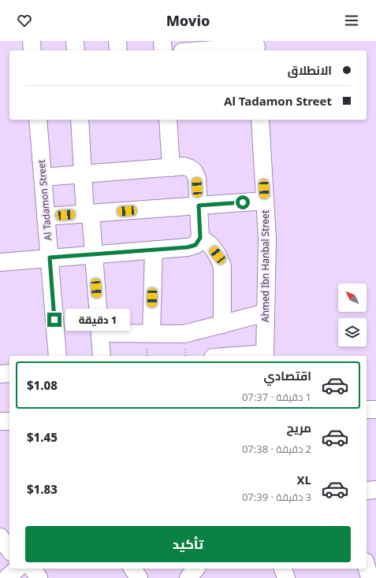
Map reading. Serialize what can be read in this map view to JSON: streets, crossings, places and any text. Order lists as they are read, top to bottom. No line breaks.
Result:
{"streets":{"street":["Al Tadamon Street","Ahmed Ibn Hanbal Street"]},"north":"top left","page":{"header":"Movio","banner":["الانطلاق","Al Tadamon Street"],"bubble":"1 دقيقة","list":[{"name":"اقتصادي","note":"1 دقيقة · 07:37","value":"$1.08"},{"name":"مريح","note":"2 دقيقة · 07:38","value":"$1.45"},{"name":"XL","note":"3 دقيقة · 07:39","value":"$1.83"}],"buttons":"تأكيد"}}
